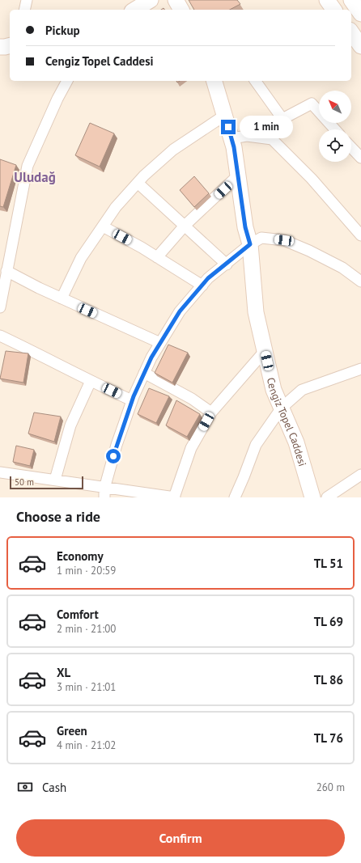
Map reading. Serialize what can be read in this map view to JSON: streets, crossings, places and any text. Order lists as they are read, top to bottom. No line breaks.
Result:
{"streets":{"main road":["Cengiz Topel Caddesi"]},"districts":["Uludağ"],"scale_bar":"50 m","north":"top left","page":{"banner":["Pickup","Cengiz Topel Caddesi"],"bubble":"1 min","scale":"50 m","heading":"Choose a ride","list":[{"name":"Economy","note":"1 min · 20:59","value":"TL 51"},{"name":"Comfort","note":"2 min · 21:00","value":"TL 69"},{"name":"XL","note":"3 min · 21:01","value":"TL 86"},{"name":"Green","note":"4 min · 21:02","value":"TL 76"}],"pay":["Cash","260 m"],"buttons":"Confirm"}}
